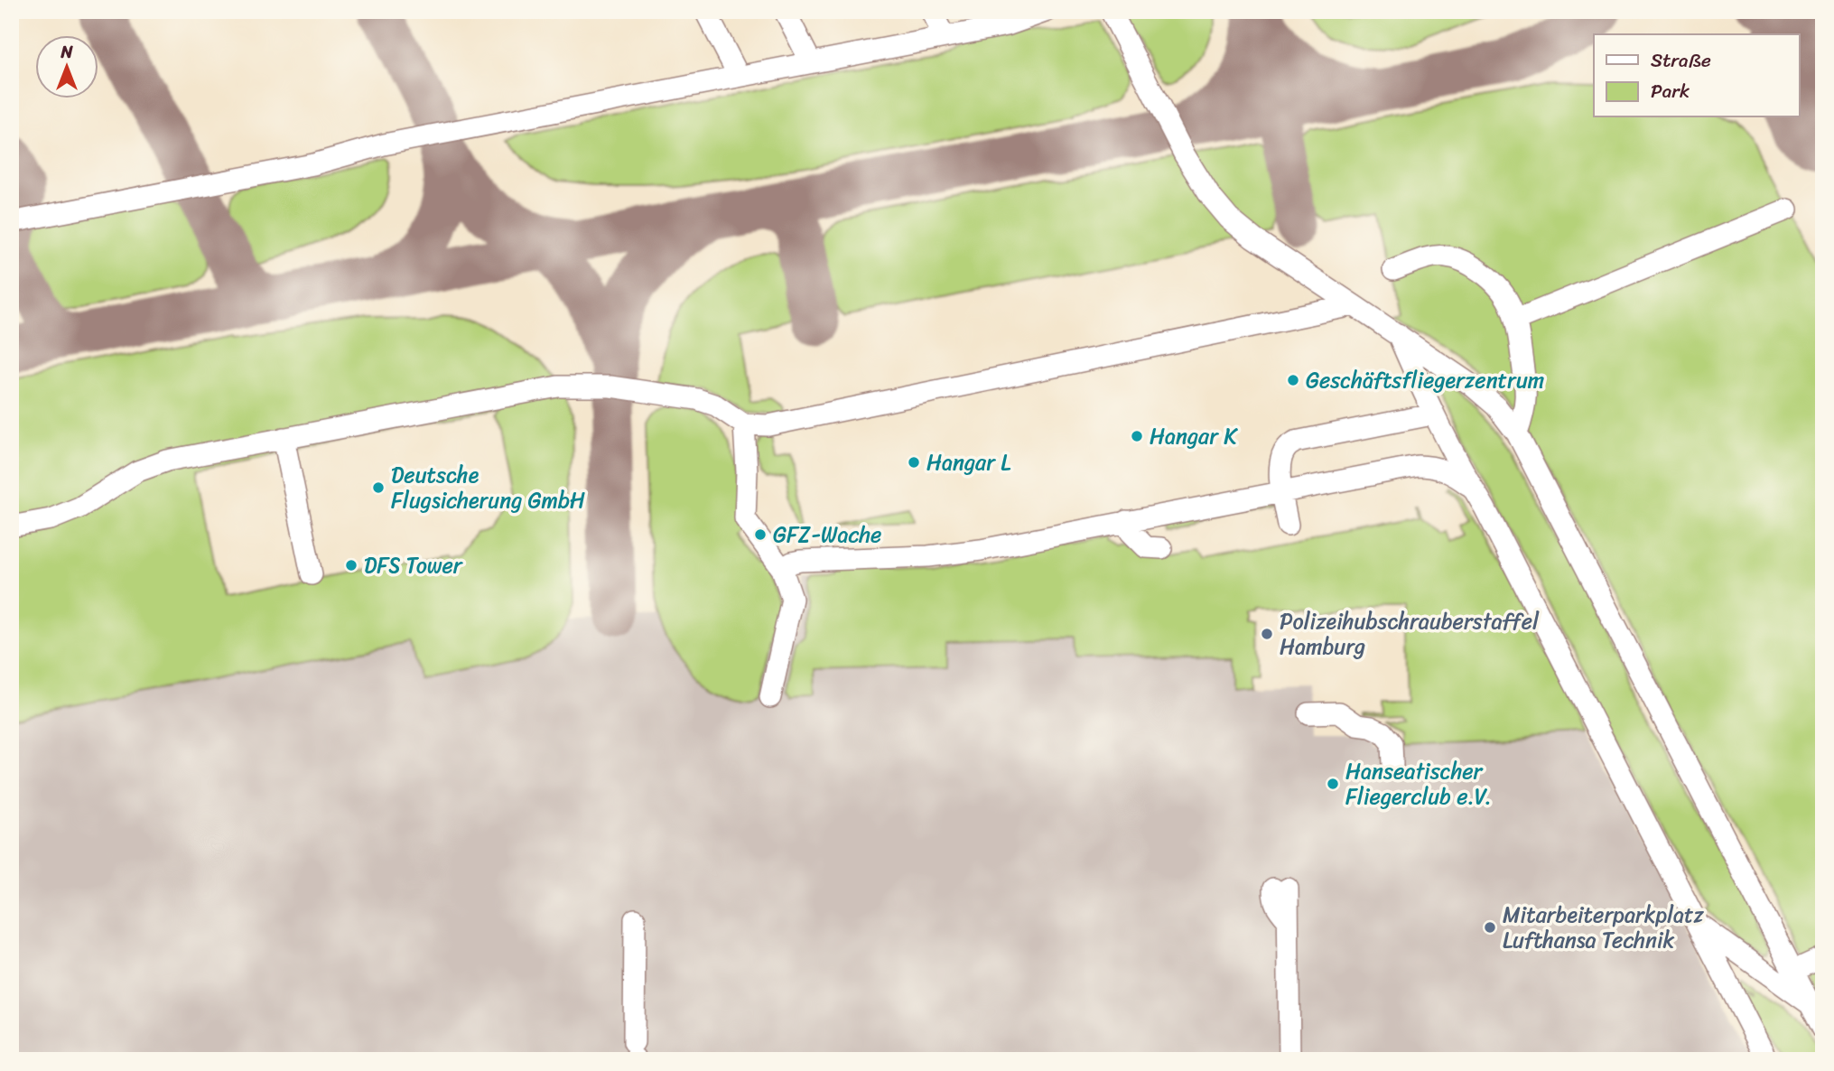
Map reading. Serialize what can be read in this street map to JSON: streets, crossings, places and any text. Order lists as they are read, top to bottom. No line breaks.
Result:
{"places":["Geschäftsfliegerzentrum","Hangar K","Hangar L","Deutsche Flugsicherung GmbH","GFZ-Wache","DFS Tower","Polizeihubschrauberstaffel Hamburg","Hanseatischer Fliegerclub e.V.","Mitarbeiterparkplatz Lufthansa Technik"],"legend":["Straße","Park"],"north":"top"}
